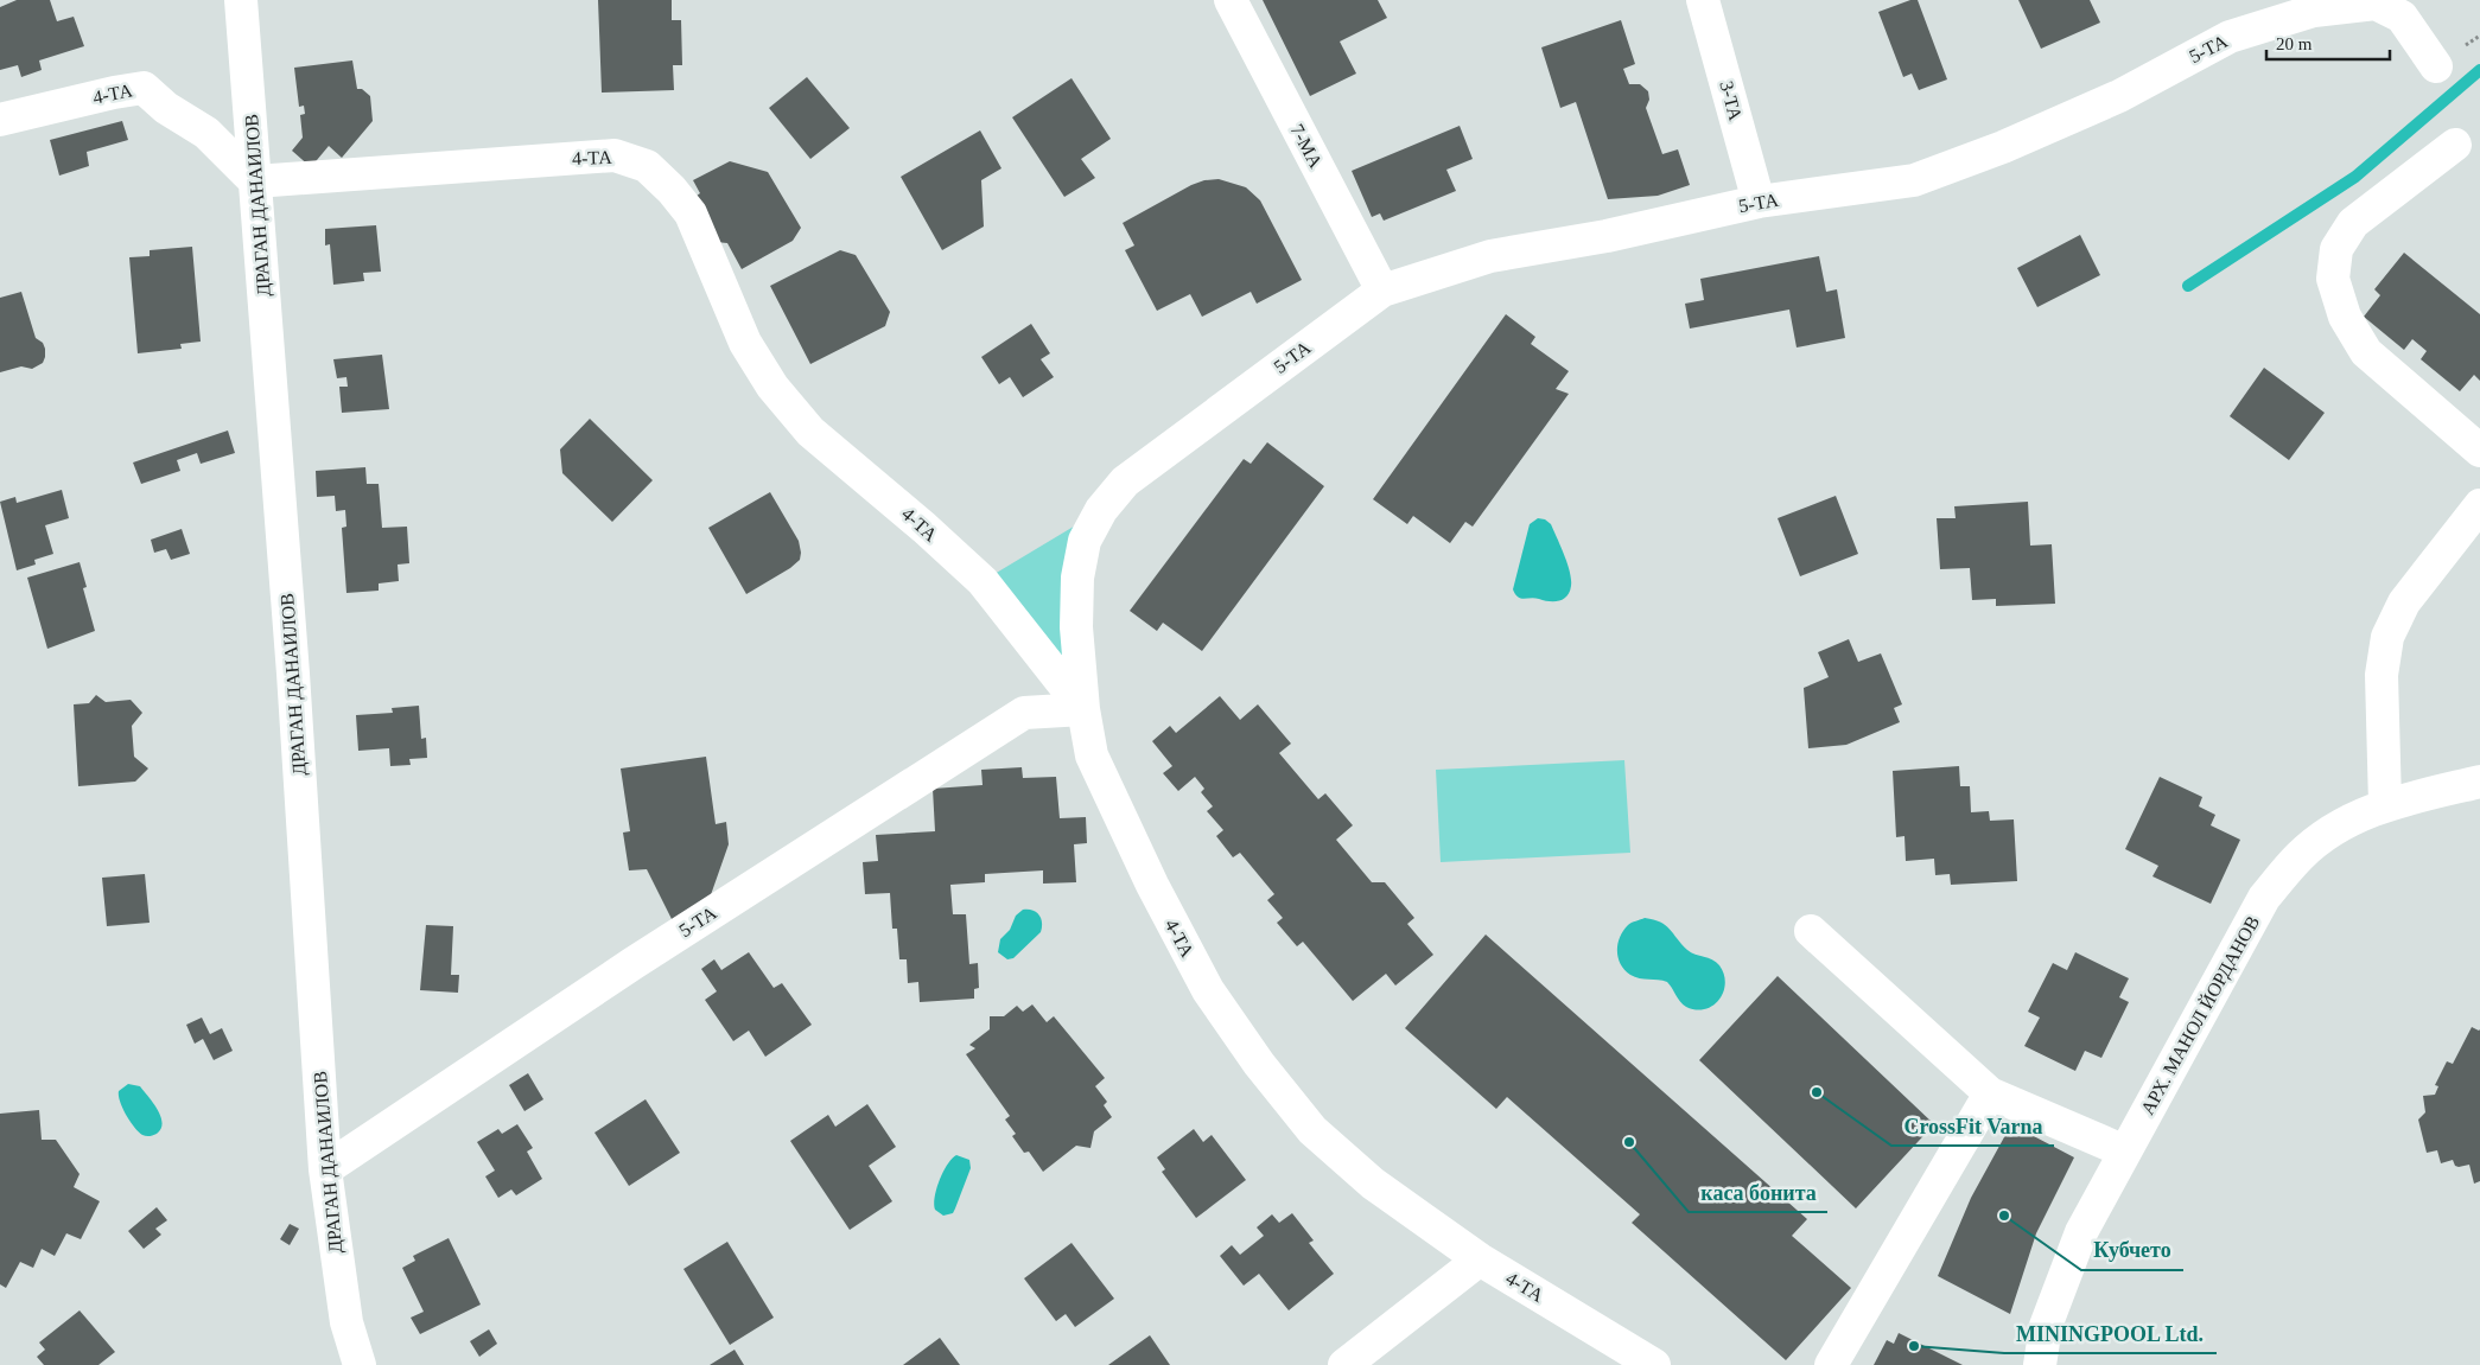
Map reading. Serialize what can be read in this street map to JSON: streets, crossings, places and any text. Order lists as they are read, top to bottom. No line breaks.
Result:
{"streets":{"street":["5-ТА","4-ТА","3-ТА","7-МА","ДРАГАН ДАНАИЛОВ","АРХ. МАНОЛ ЙОРДАНОВ"]},"crossings":[["5-ТА","4-ТА"],["5-ТА","3-ТА"],["5-ТА","7-МА"],["5-ТА","ДРАГАН ДАНАИЛОВ"],["4-ТА","ДРАГАН ДАНАИЛОВ"]],"places":["CrossFit Varna","каса бонита","Кубчето","MININGPOOL Ltd."],"scale_bar":"20 m"}
